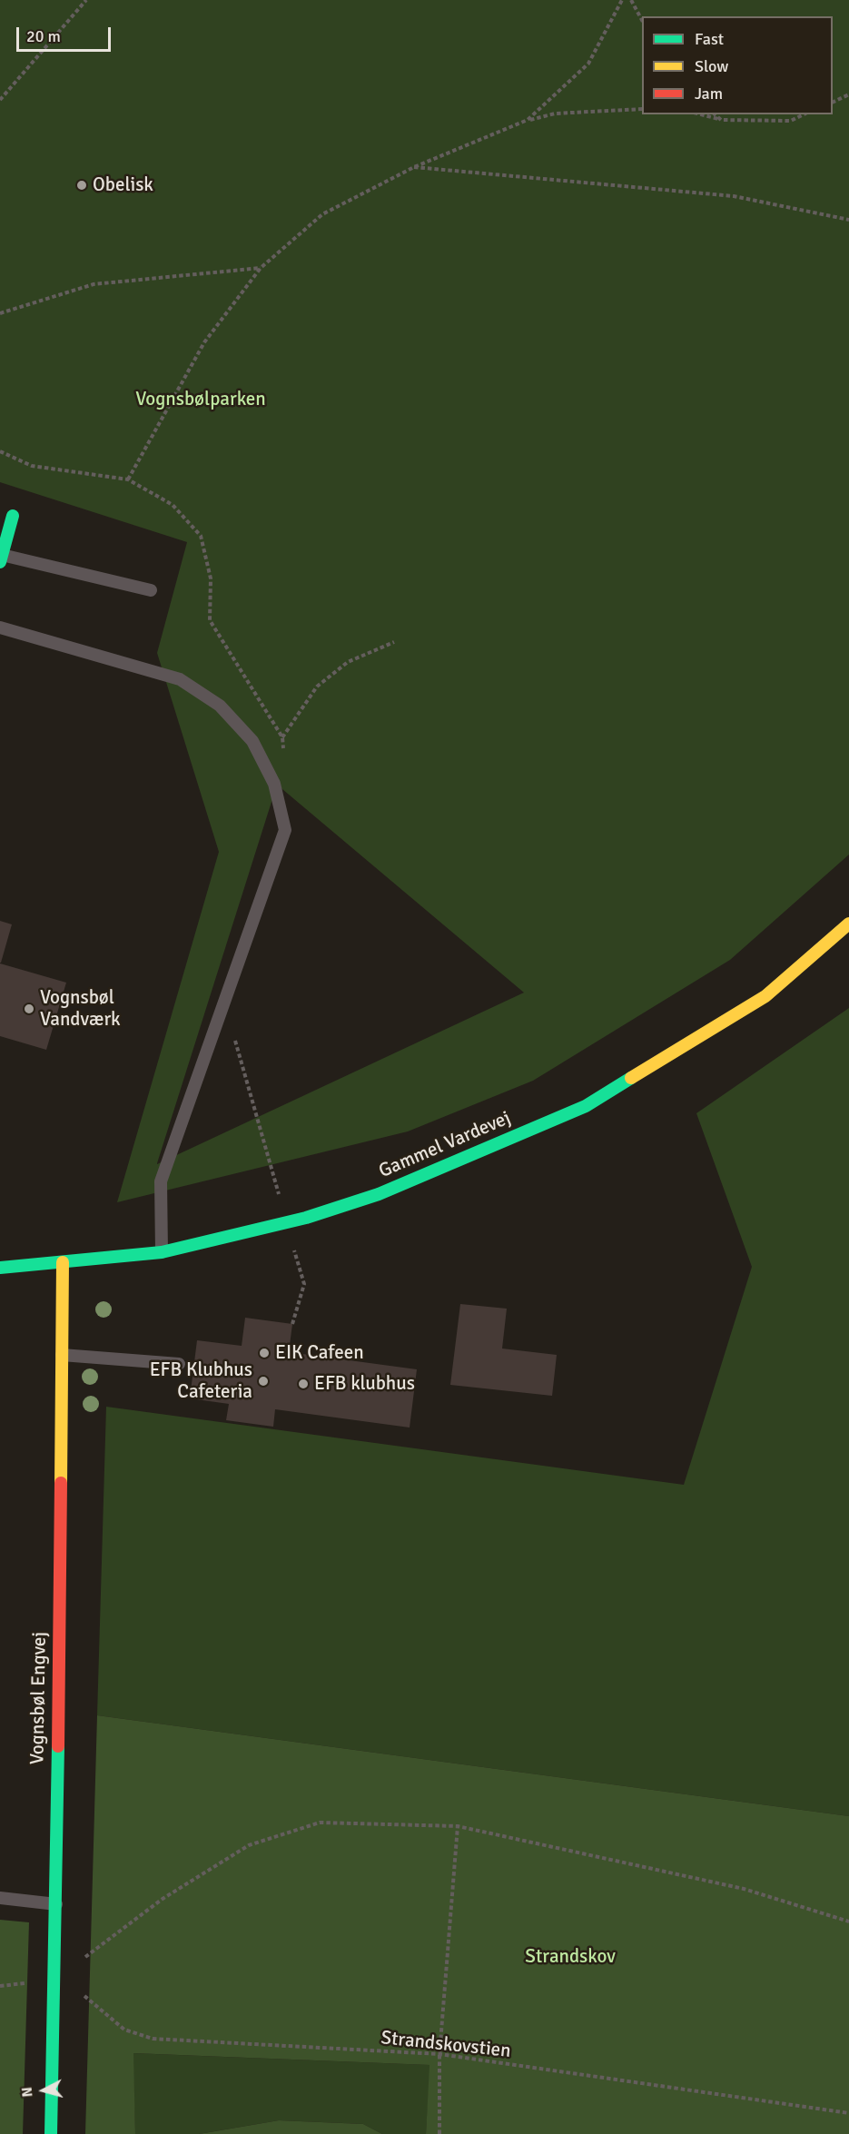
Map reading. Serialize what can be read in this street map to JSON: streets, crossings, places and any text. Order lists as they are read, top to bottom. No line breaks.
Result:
{"streets":{"street":["Gammel Vardevej","Vognsbøl Engvej"],"path":["Strandskovstien"]},"crossings":[["Gammel Vardevej","Vognsbøl Engvej"],["Vognsbøl Engvej","Strandskovstien"]],"parks":["Vognsbølparken","Strandskov"],"places":["Obelisk","Vognsbøl Vandværk","EIK Cafeen","EFB Klubhus Cafeteria","EFB klubhus"],"legend":["Fast","Slow","Jam"],"scale_bar":"20 m","north":"left"}
